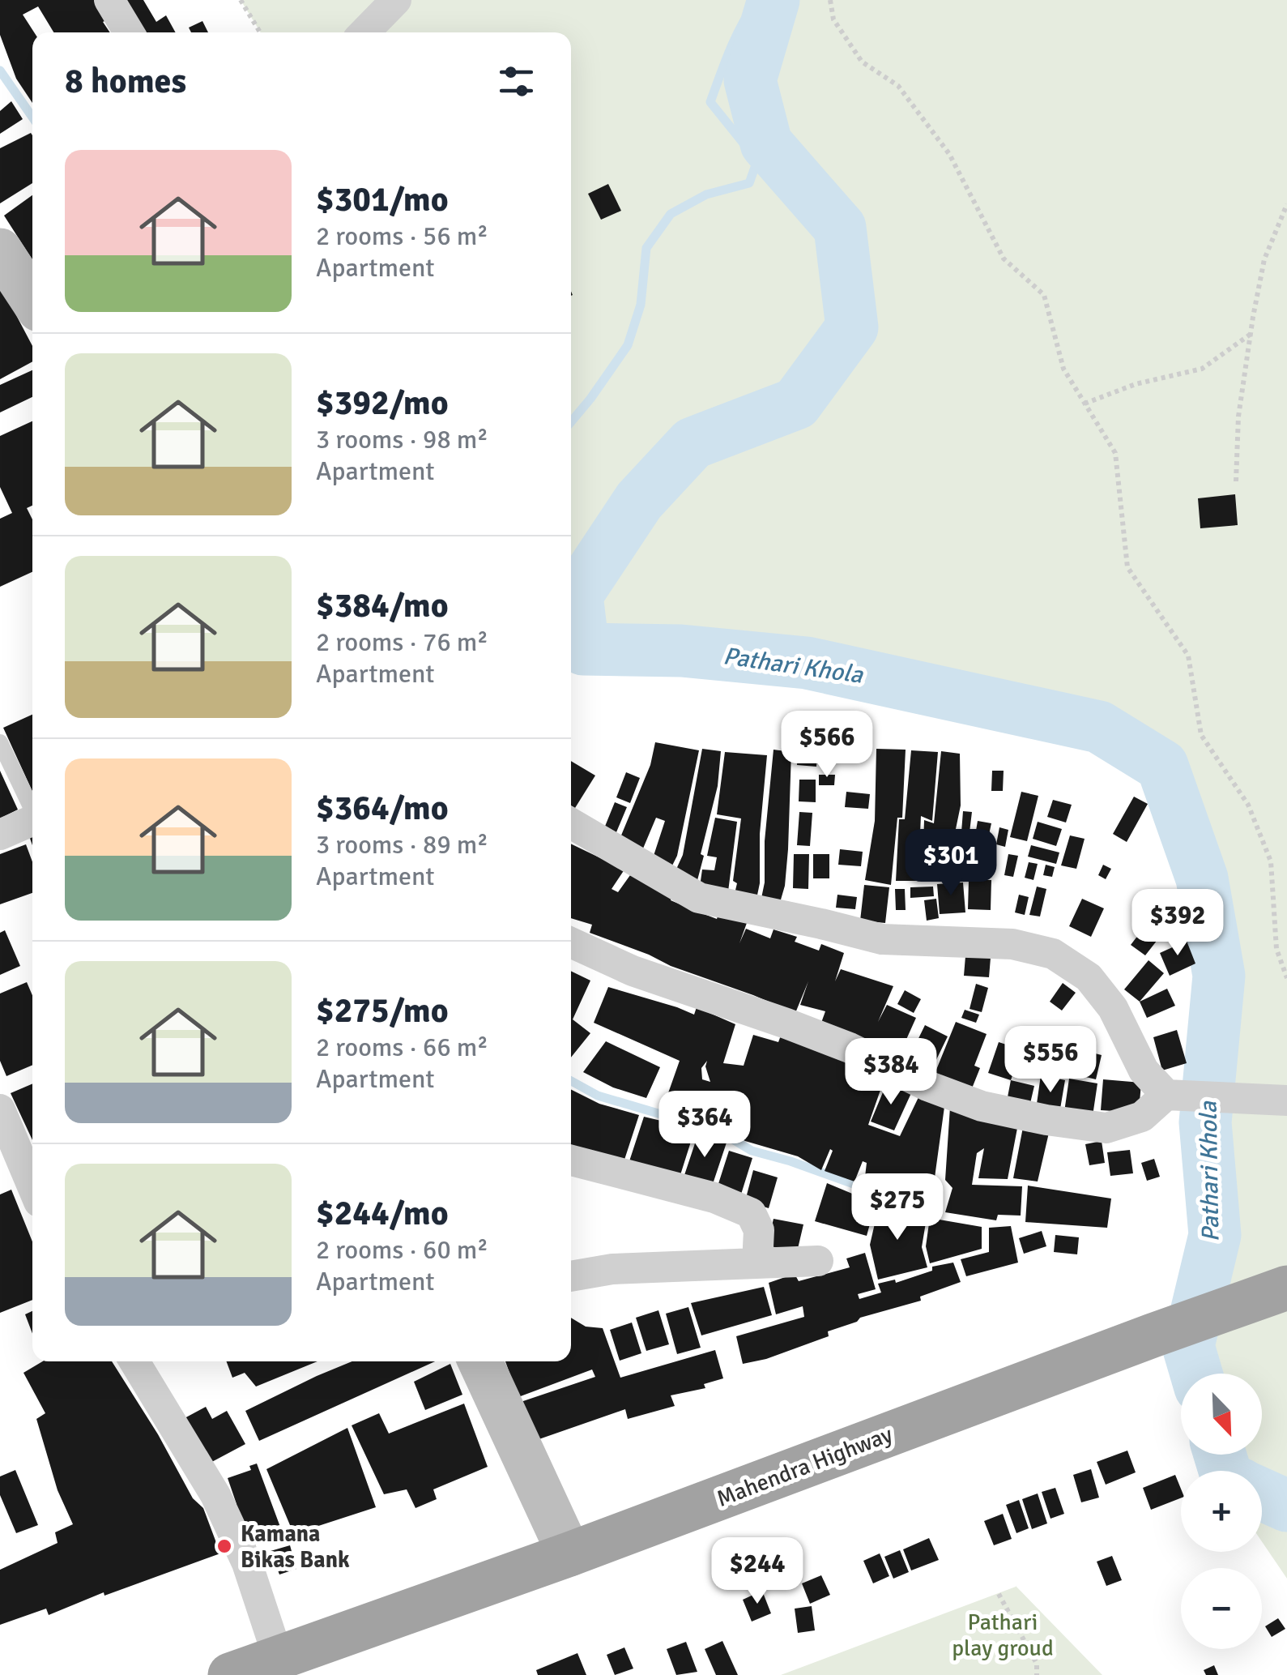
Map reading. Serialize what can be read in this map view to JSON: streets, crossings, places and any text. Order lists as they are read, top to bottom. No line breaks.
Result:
{"streets":{"highway":["Mahendra Highway"]},"water":["Pathari Khola"],"parks":["Pathari play groud"],"places":["Kamana Bikas Bank"],"north":"bottom right","page":{"heading":"8 homes","list":[{"name":"$301/mo","note":"2 rooms · 56 m² · Apartment"},{"name":"$392/mo","note":"3 rooms · 98 m² · Apartment"},{"name":"$384/mo","note":"2 rooms · 76 m² · Apartment"},{"name":"$364/mo","note":"3 rooms · 89 m² · Apartment"},{"name":"$275/mo","note":"2 rooms · 66 m² · Apartment"},{"name":"$244/mo","note":"2 rooms · 60 m² · Apartment"}],"price":["$566","$301","$392","$556","$384","$364","$275","$244"],"map_buttons":["+","−"]}}
